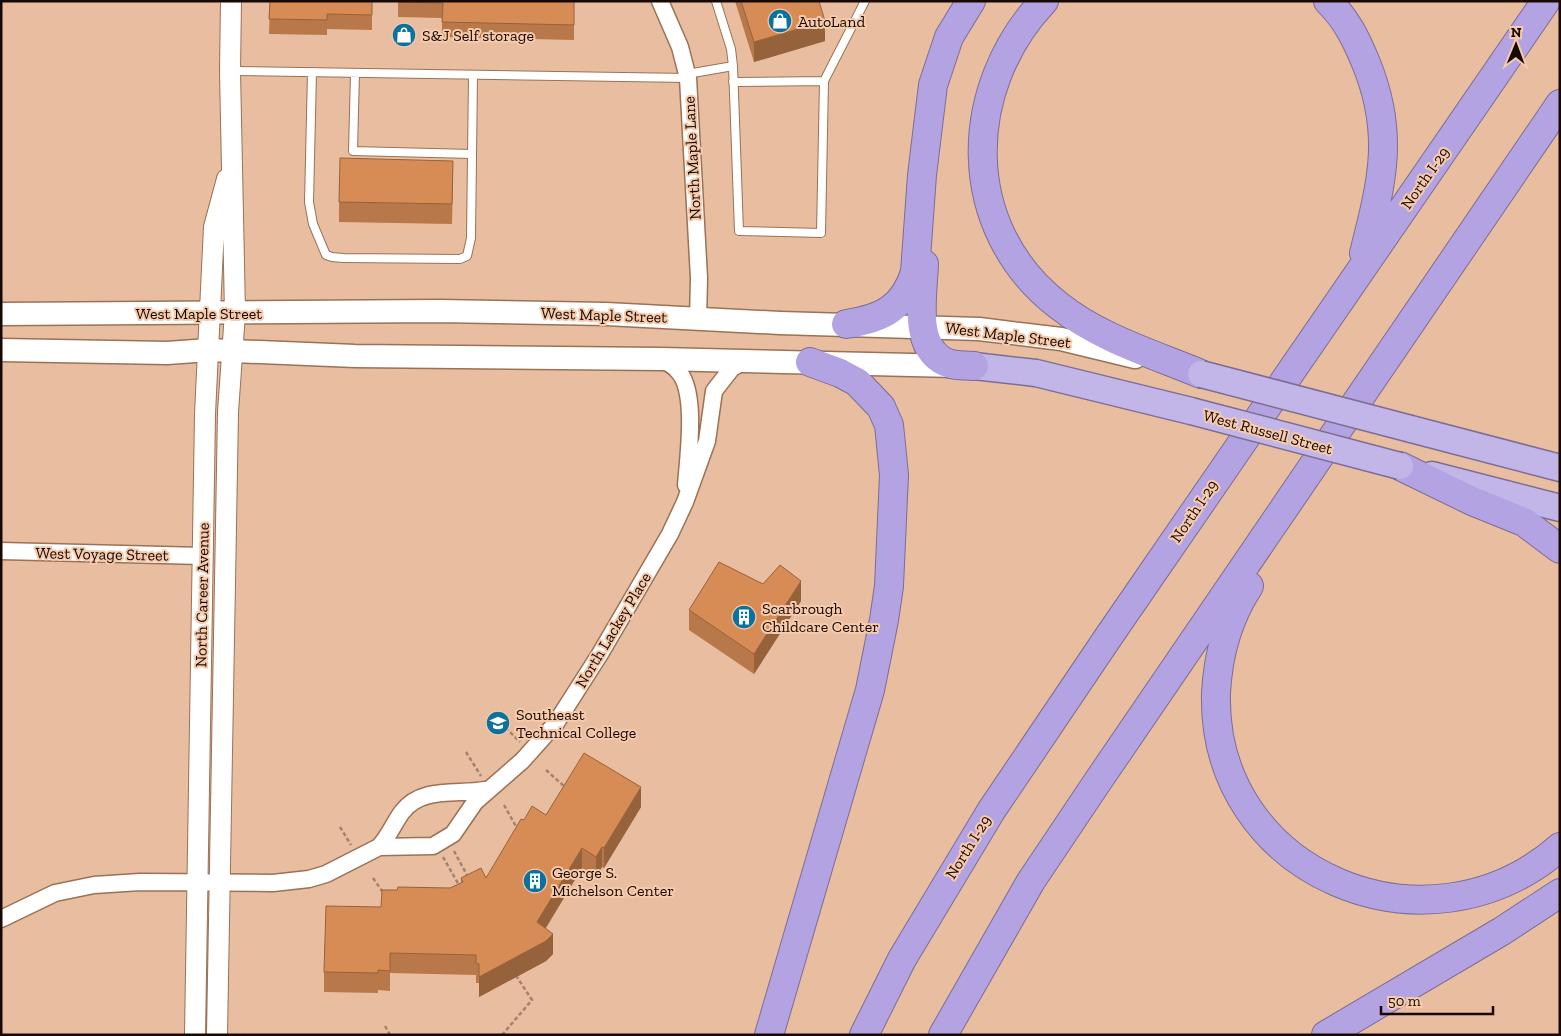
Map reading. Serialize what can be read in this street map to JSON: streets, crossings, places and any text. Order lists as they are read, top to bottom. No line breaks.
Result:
{"streets":{"highway":["North I-29","West Russell Street"],"main road":["West Maple Street"],"street":["North Maple Lane","West Voyage Street","North Career Avenue","North Lackey Place"]},"crossings":[["North Maple Lane","West Maple Street"],["West Maple Street","North Career Avenue"],["West Voyage Street","North Career Avenue"],["North Career Avenue","North Lackey Place"]],"places":{"shop":["AutoLand","S&J Self storage"],"building":["Scarbrough Childcare Center","George S. Michelson Center"],"school or university":["Southeast Technical College"]},"scale_bar":"50 m","north":"top"}
